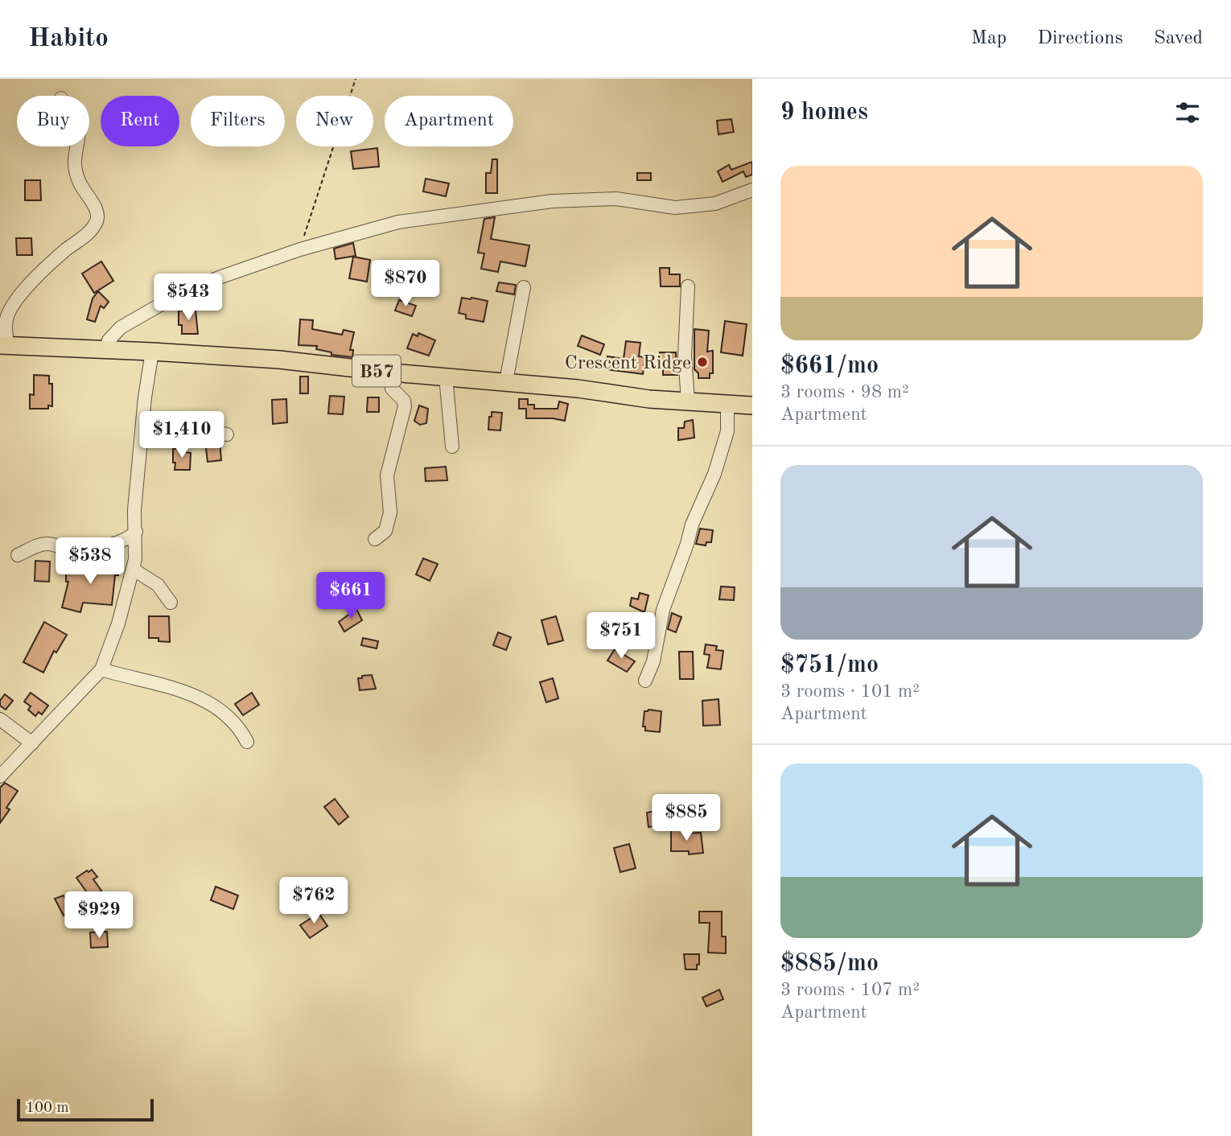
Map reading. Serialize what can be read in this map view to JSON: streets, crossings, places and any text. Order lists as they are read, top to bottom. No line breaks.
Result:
{"streets":{"main road":["B57"]},"places":["Crescent Ridge"],"scale_bar":"100 m","page":{"header":"Habito","nav":["Map","Directions","Saved"],"heading":"9 homes","chip":["Buy","Rent","Filters","New","Apartment"],"list":[{"name":"$661/mo","note":"3 rooms · 98 m² · Apartment"},{"name":"$751/mo","note":"3 rooms · 101 m² · Apartment"},{"name":"$885/mo","note":"3 rooms · 107 m² · Apartment"}],"price":["$870","$543","$1,410","$538","$661","$751","$885","$762","$929"],"scale":"100 m"}}
